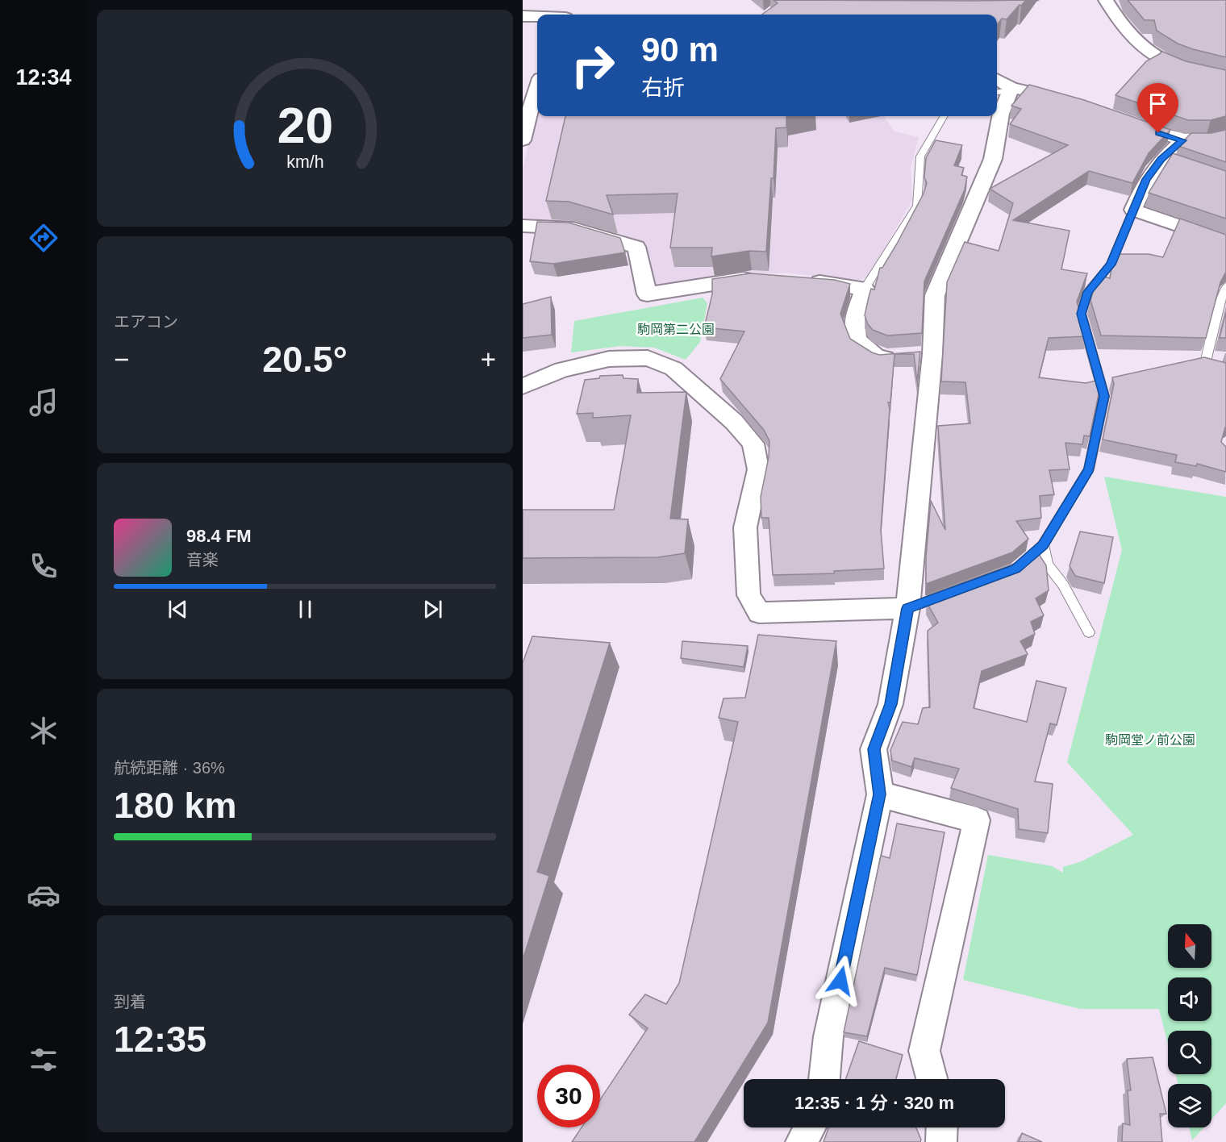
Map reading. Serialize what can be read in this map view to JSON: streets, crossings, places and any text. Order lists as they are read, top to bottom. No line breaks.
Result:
{"parks":["駒岡第二公園","駒岡堂ノ前公園"],"north":"top","page":{"tabs":"12:34","turn":["90 m","右折"],"tile":["エアコン",["航続距離 · 36%","180 km"],["到着","12:35"]],"heat":["−","20.5°","+"],"song":["98.4 FM","音楽"],"limit":"30","trip":"12:35 · 1 分 · 320 m","gauge":["20","km/h"]}}
